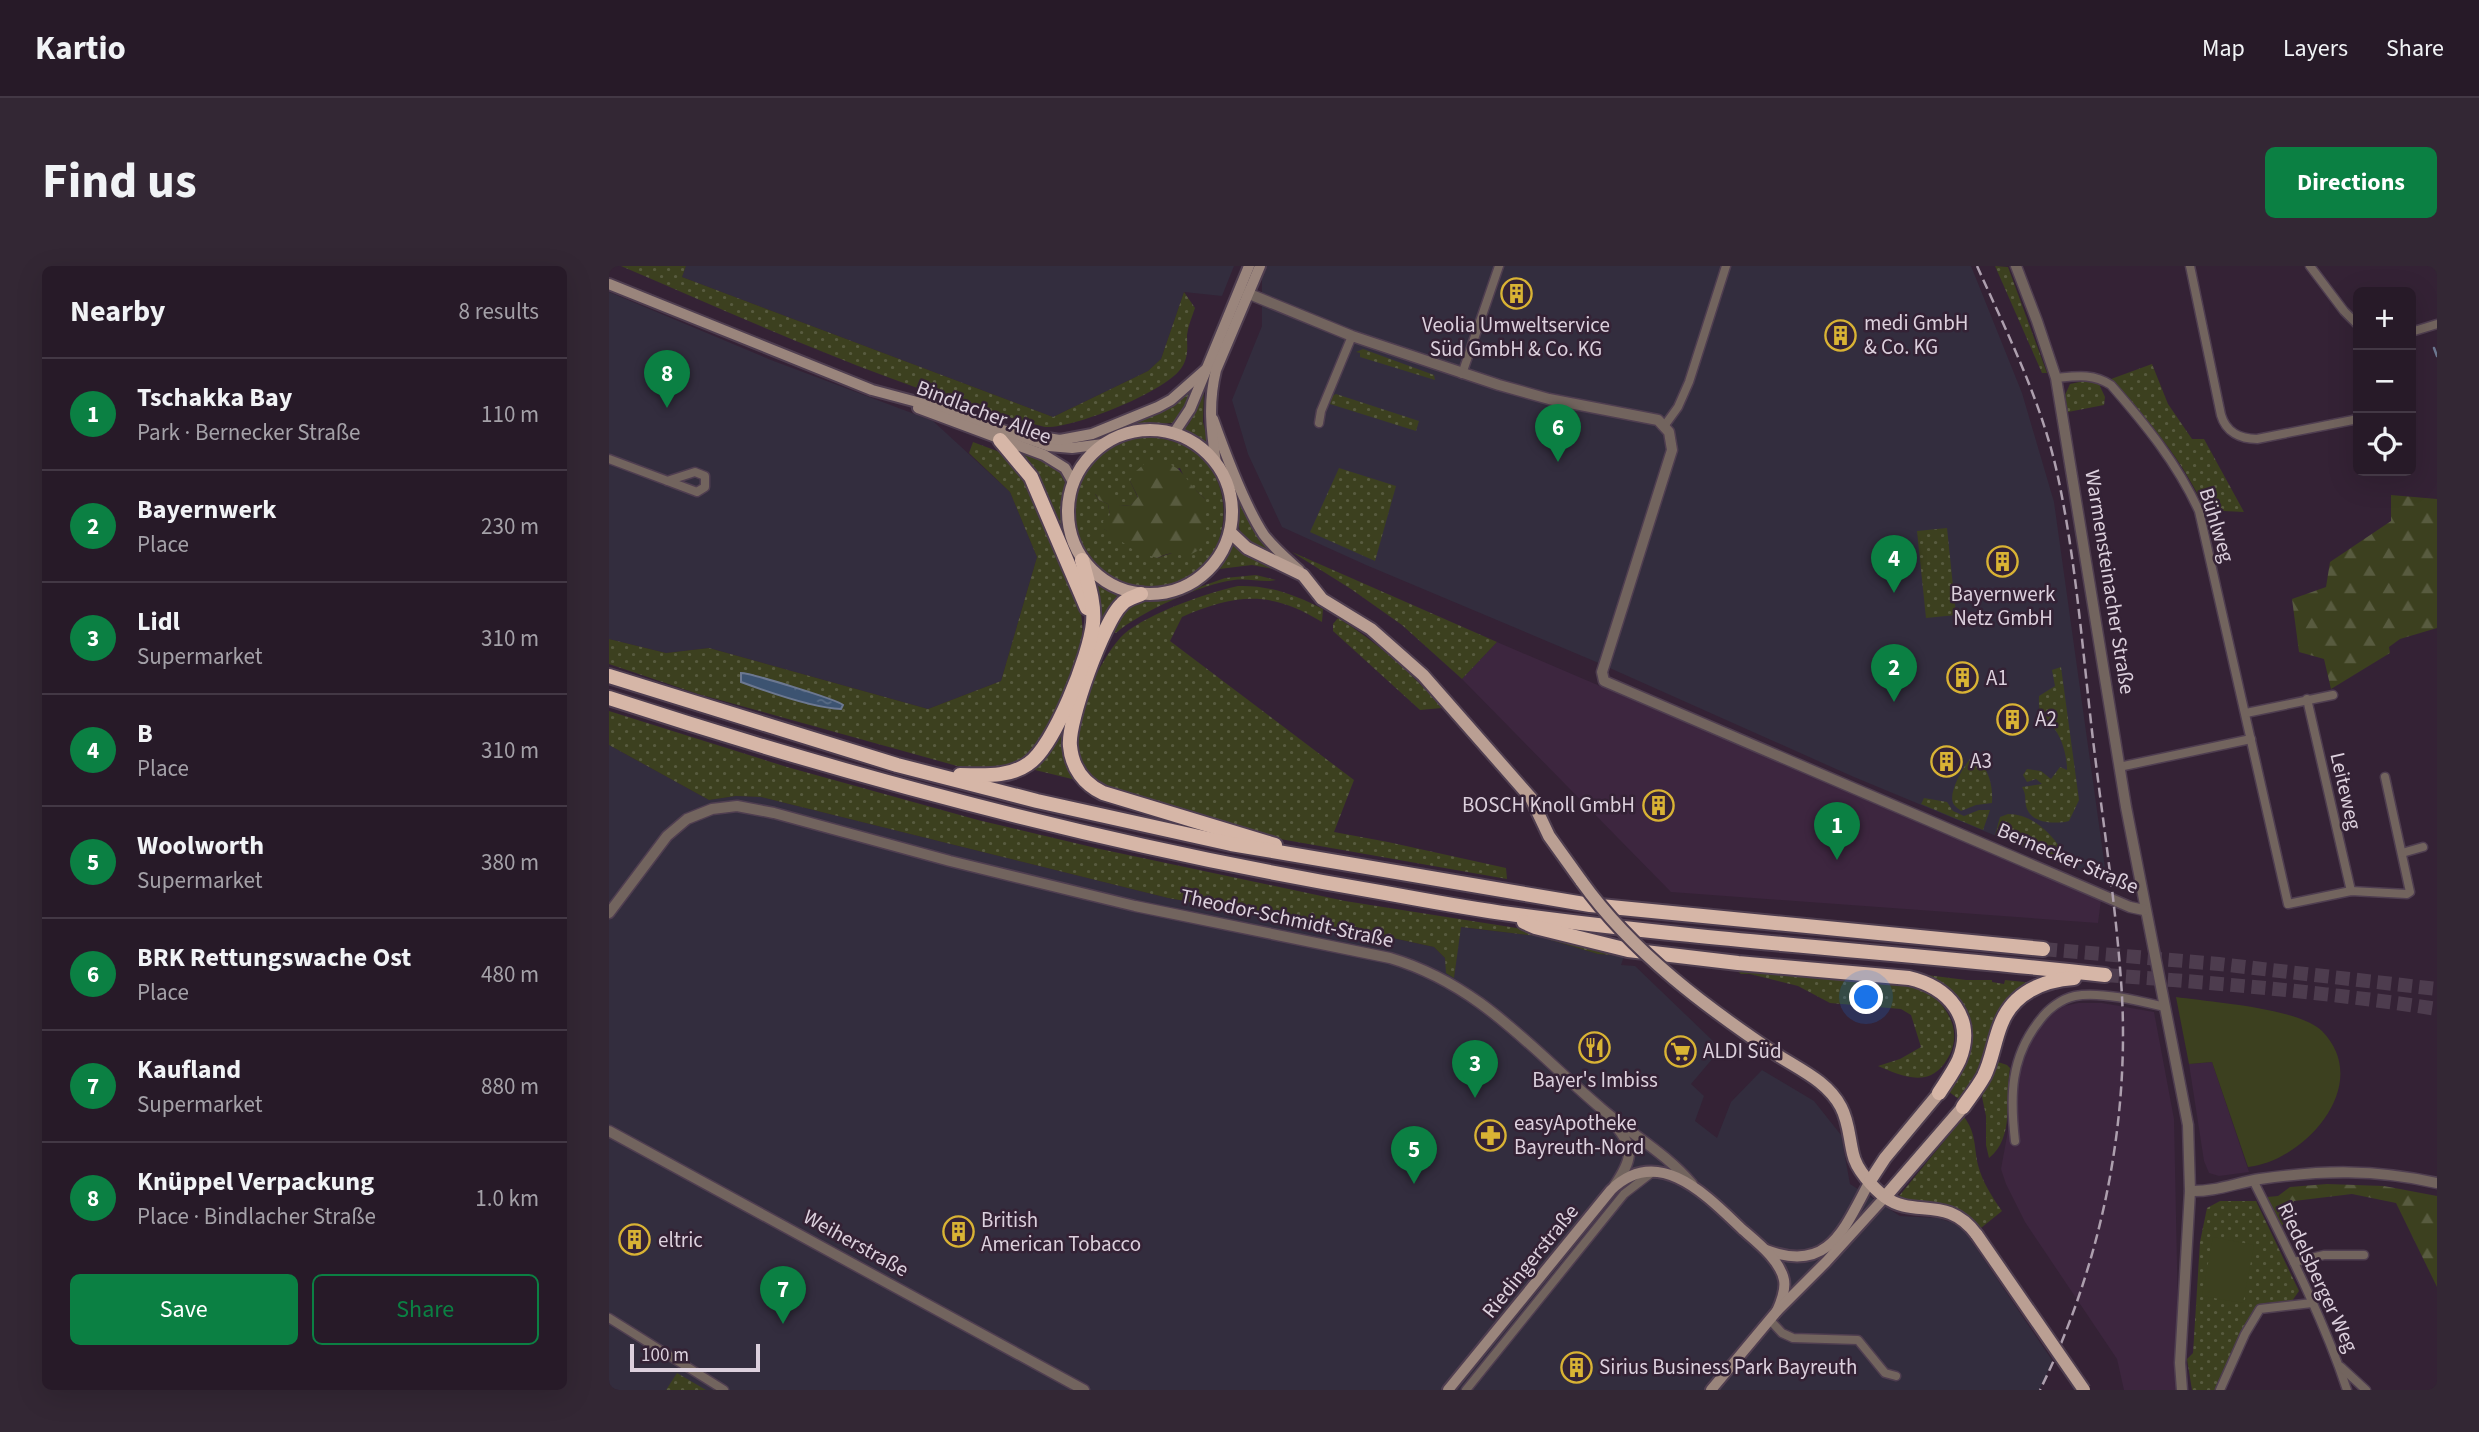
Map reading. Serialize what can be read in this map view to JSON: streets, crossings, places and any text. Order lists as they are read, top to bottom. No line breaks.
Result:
{"streets":{"main road":["Bindlacher Allee","Theodor-Schmidt-Straße","Riedingerstraße"],"street":["Bühlweg","Warmensteinacher Straße","Leiteweg","Bernecker Straße","Weiherstraße","Riedelsberger Weg"]},"crossings":[["Bühlweg","Warmensteinacher Straße"],["Bühlweg","Leiteweg"],["Warmensteinacher Straße","Bernecker Straße"]],"places":{"building":["Veolia Umweltservice Süd GmbH & Co. KG","medi GmbH & Co. KG","Bayernwerk Netz GmbH","A1","A2","A3","BOSCH Knoll GmbH","British American Tobacco","eltric","Sirius Business Park Bayreuth"],"restaurant":["Bayer's Imbiss"],"supermarket":["ALDI Süd"],"pharmacy":["easyApotheke Bayreuth-Nord"]},"scale_bar":"100 m","page":{"header":"Kartio","nav":["Map","Layers","Share"],"title":"Find us","buttons":["Directions",["Save","Share"]],"heading":["Nearby","8 results"],"map_buttons":["+","−"],"pins":["8","6","4","2","1","3","5","7"],"list":[{"mark":"1","name":"Tschakka Bay","note":"Park · Bernecker Straße","value":"110 m"},{"mark":"2","name":"Bayernwerk","note":"Place","value":"230 m"},{"mark":"3","name":"Lidl","note":"Supermarket","value":"310 m"},{"mark":"4","name":"B","note":"Place","value":"310 m"},{"mark":"5","name":"Woolworth","note":"Supermarket","value":"380 m"},{"mark":"6","name":"BRK Rettungswache Ost","note":"Place","value":"480 m"},{"mark":"7","name":"Kaufland","note":"Supermarket","value":"880 m"},{"mark":"8","name":"Knüppel Verpackung","note":"Place · Bindlacher Straße","value":"1.0 km"}],"scale":"100 m"}}
